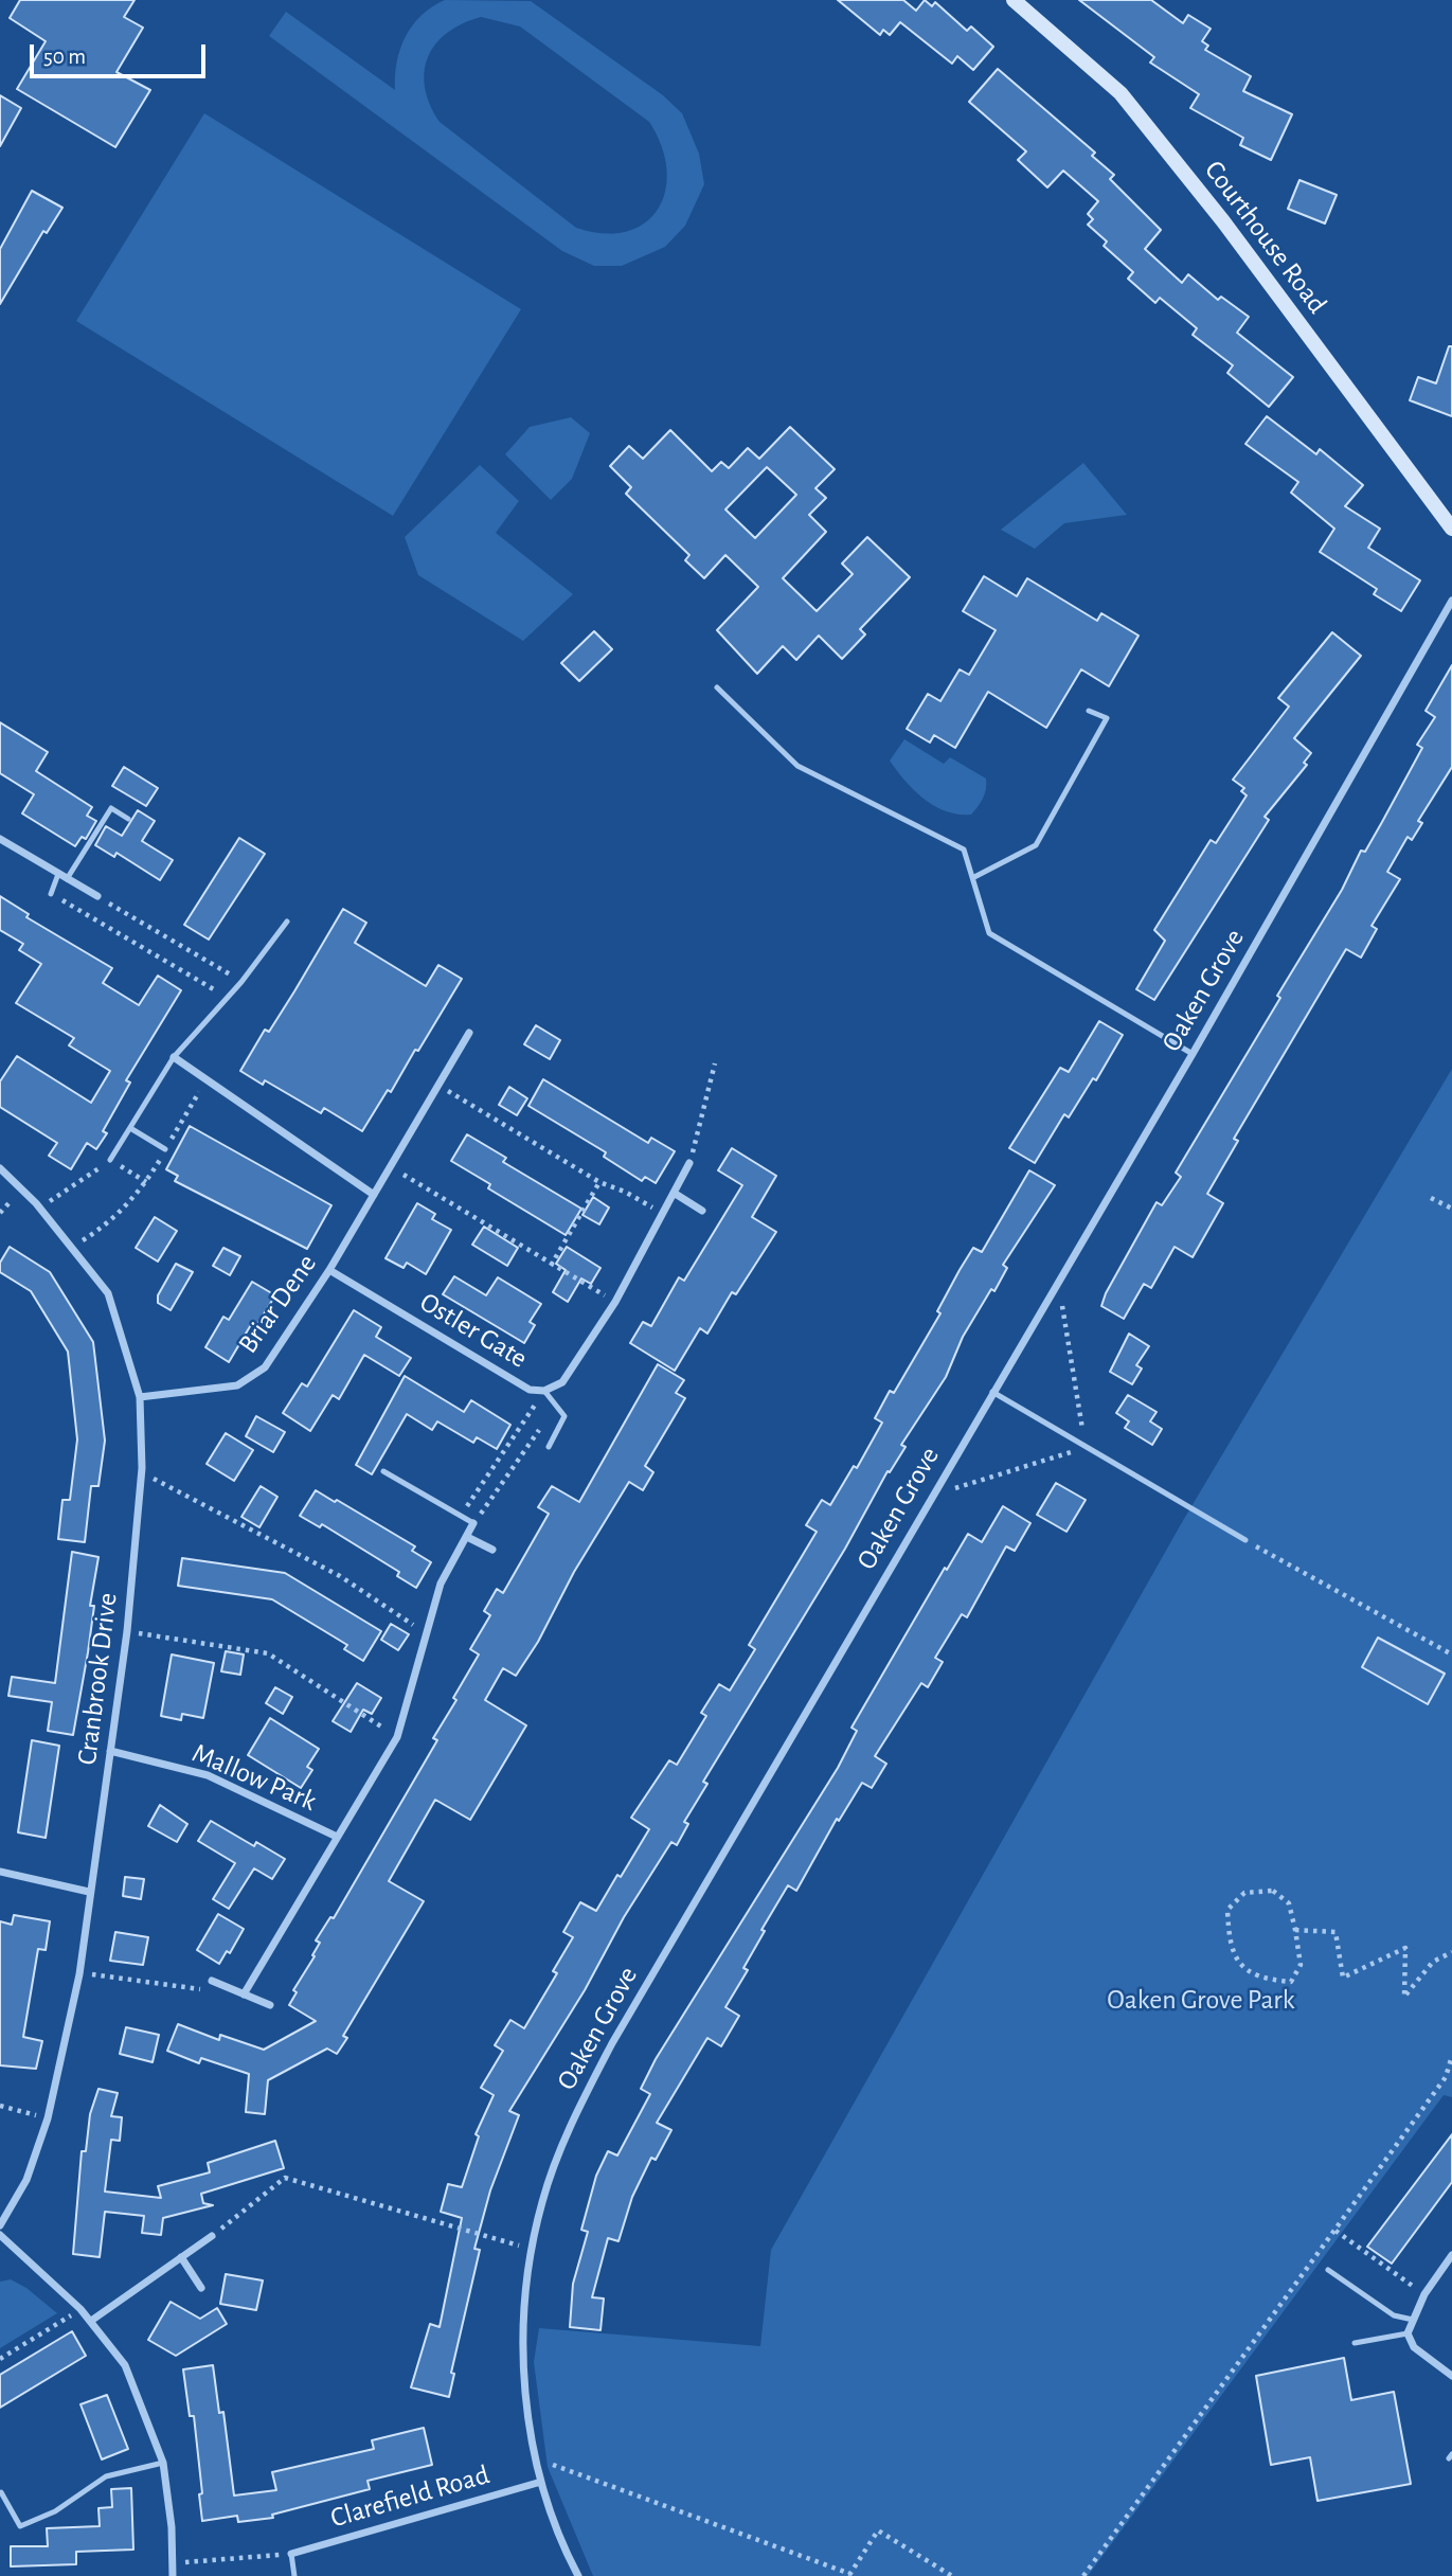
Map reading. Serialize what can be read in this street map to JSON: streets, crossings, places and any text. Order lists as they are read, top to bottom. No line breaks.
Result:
{"streets":{"street":["Courthouse Road","Oaken Grove","Briar Dene","Ostler Gate","Cranbrook Drive","Mallow Park","Clarefield Road"]},"crossings":[["Oaken Grove","Clarefield Road"],["Briar Dene","Ostler Gate"],["Briar Dene","Cranbrook Drive"],["Cranbrook Drive","Mallow Park"]],"parks":["Oaken Grove Park"],"scale_bar":"50 m"}
